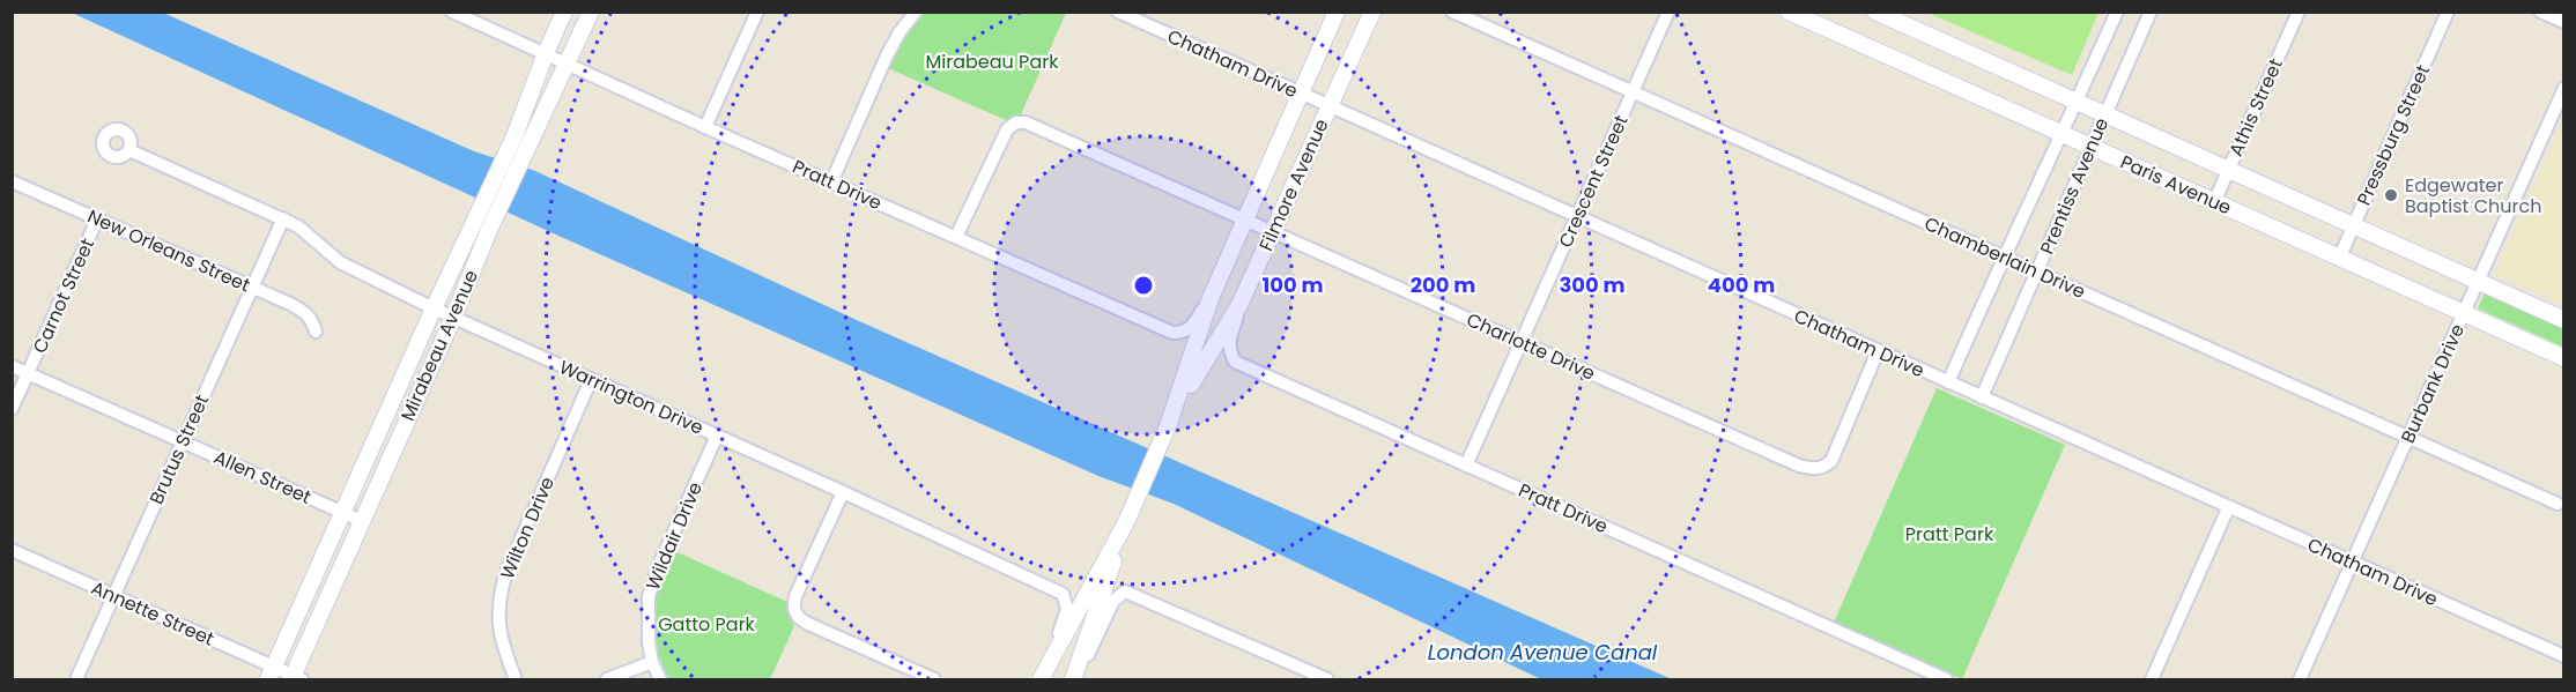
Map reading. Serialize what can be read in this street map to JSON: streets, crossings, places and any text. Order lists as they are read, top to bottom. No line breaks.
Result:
{"streets":{"street":["Chatham Drive","Athis Street","Pressburg Street","Crescent Street","Pratt Drive","Filmore Avenue","Paris Avenue","Prentiss Avenue","New Orleans Street","Chamberlain Drive","Carnot Street","Mirabeau Avenue","Charlotte Drive","Burbank Drive","Warrington Drive","Brutus Street","Allen Street","Wilton Drive","Wildair Drive","Annette Street"]},"crossings":[["Chatham Drive","Crescent Street"],["Chatham Drive","Filmore Avenue"],["Chatham Drive","Prentiss Avenue"],["Chatham Drive","Charlotte Drive"],["Chatham Drive","Burbank Drive"],["Athis Street","Paris Avenue"],["Pressburg Street","Paris Avenue"],["Crescent Street","Pratt Drive"],["Crescent Street","Chamberlain Drive"],["Crescent Street","Charlotte Drive"],["Pratt Drive","Filmore Avenue"],["Pratt Drive","Mirabeau Avenue"],["Pratt Drive","Charlotte Drive"],["Filmore Avenue","Charlotte Drive"],["Filmore Avenue","Warrington Drive"],["Paris Avenue","Prentiss Avenue"],["Paris Avenue","Burbank Drive"],["Prentiss Avenue","Chamberlain Drive"],["New Orleans Street","Carnot Street"],["New Orleans Street","Brutus Street"],["Chamberlain Drive","Burbank Drive"],["Carnot Street","Allen Street"],["Mirabeau Avenue","Warrington Drive"],["Mirabeau Avenue","Allen Street"],["Mirabeau Avenue","Annette Street"],["Warrington Drive","Brutus Street"],["Warrington Drive","Wilton Drive"],["Warrington Drive","Wildair Drive"],["Brutus Street","Allen Street"],["Brutus Street","Annette Street"]],"water":["London Avenue Canal"],"parks":["Mirabeau Park","Pratt Park","Gatto Park"],"places":["Edgewater Baptist Church"],"rings":["100 m","200 m","300 m","400 m"]}
